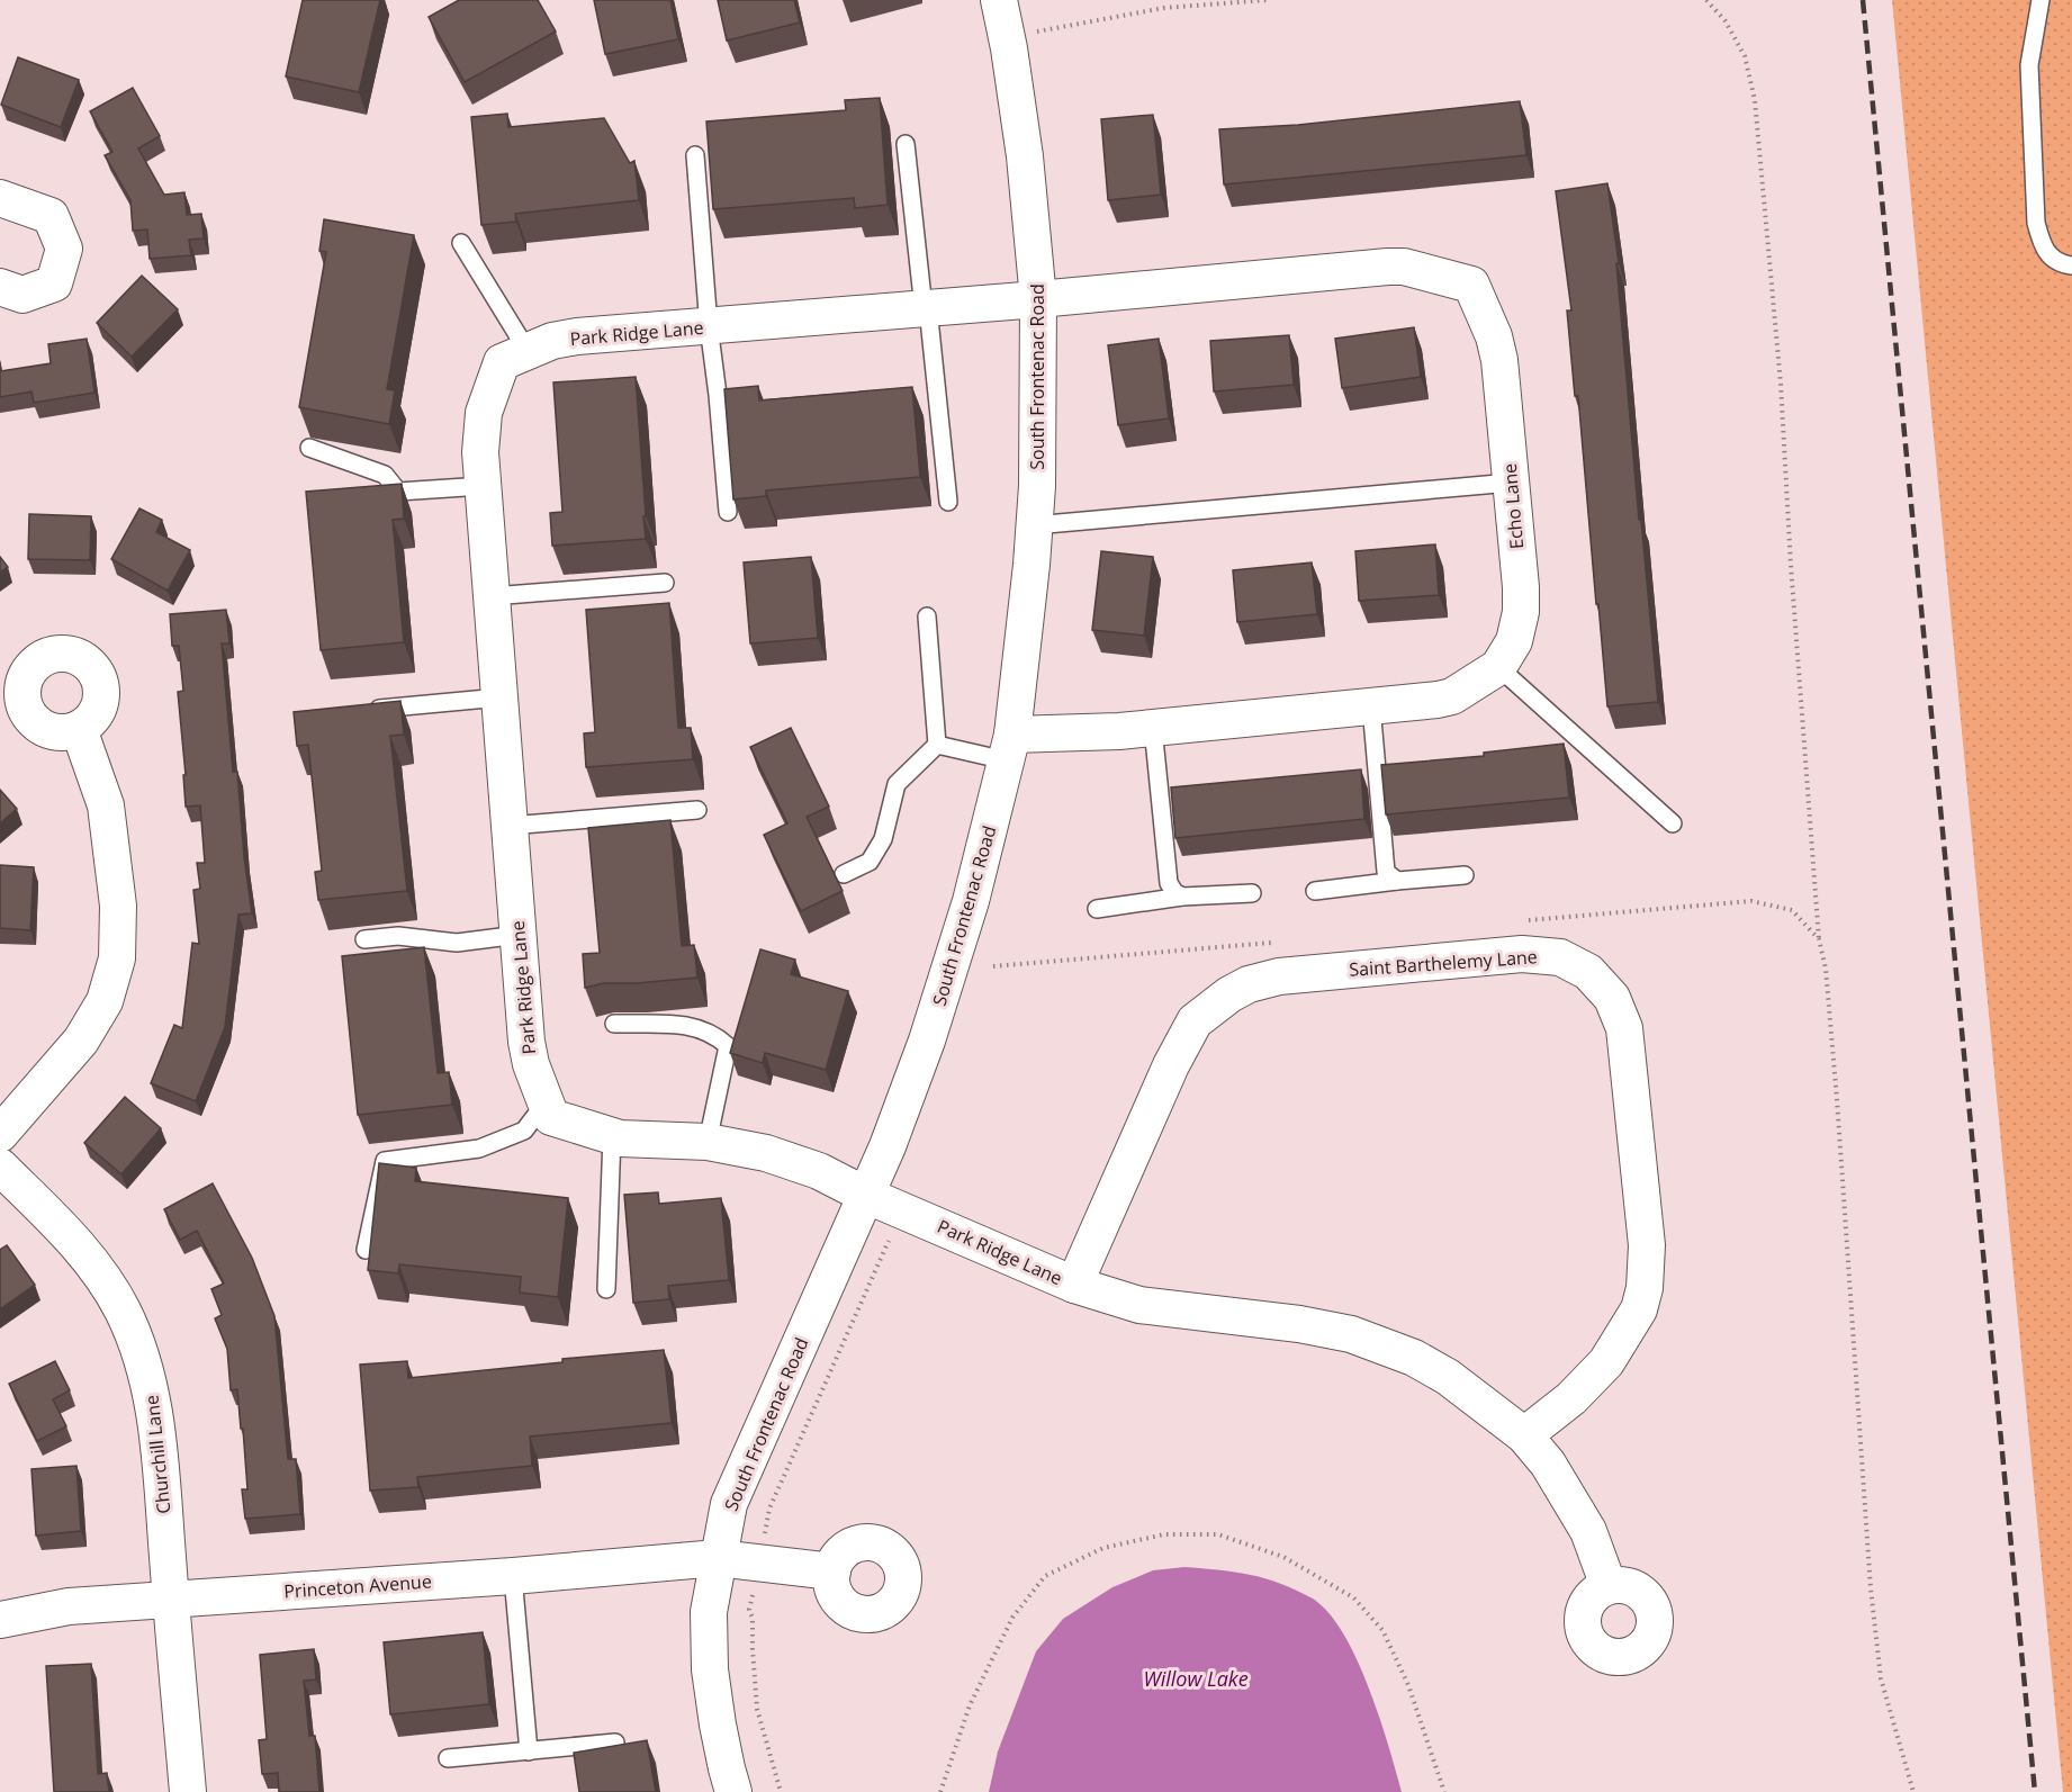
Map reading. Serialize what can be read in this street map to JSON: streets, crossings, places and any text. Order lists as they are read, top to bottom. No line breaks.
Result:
{"streets":{"street":["Park Ridge Lane","South Frontenac Road","Echo Lane","Saint Barthelemy Lane","Churchill Lane","Princeton Avenue"]},"crossings":[["Park Ridge Lane","South Frontenac Road"],["Park Ridge Lane","Echo Lane"],["Park Ridge Lane","Saint Barthelemy Lane"],["South Frontenac Road","Echo Lane"],["South Frontenac Road","Princeton Avenue"],["Churchill Lane","Princeton Avenue"]],"water":["Willow Lake"]}
